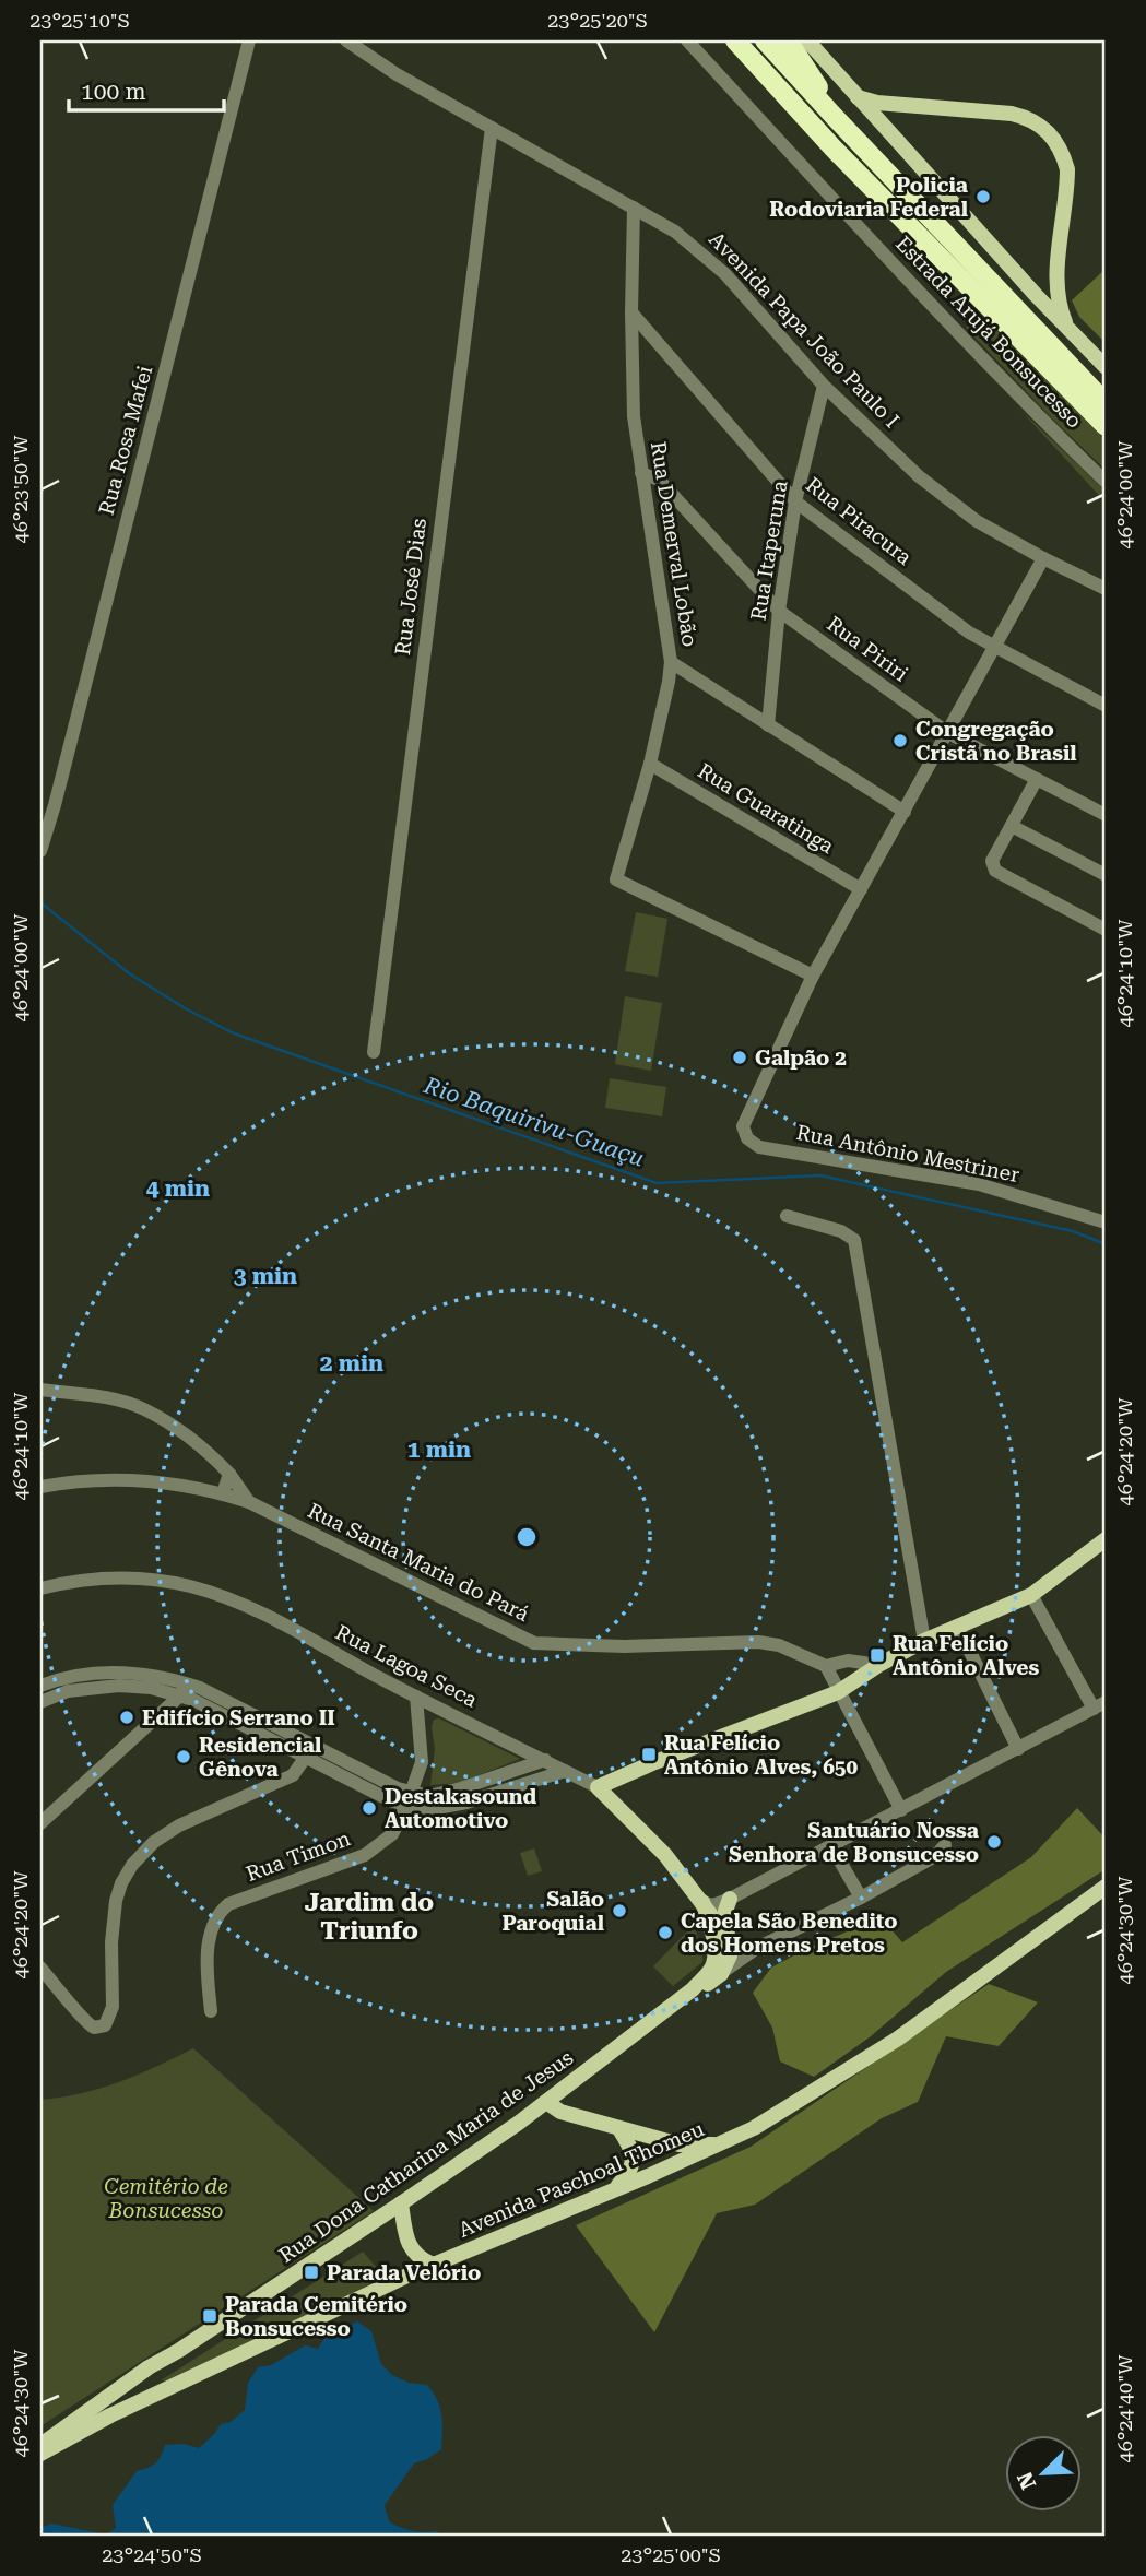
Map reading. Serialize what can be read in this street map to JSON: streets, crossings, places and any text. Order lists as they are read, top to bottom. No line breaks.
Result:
{"streets":{"main road":["Rua Lagoa Seca","Rua Dona Catharina Maria de Jesus","Avenida Paschoal Thomeu"],"street":["Avenida Papa João Paulo I","Estrada Arujá Bonsucesso","Rua Rosa Mafei","Rua Piracura","Rua Demerval Lobão","Rua Itaperuna","Rua José Dias","Rua Piriri","Rua Guaratinga","Rua Antônio Mestriner","Rua Santa Maria do Pará","Rua Timon"]},"crossings":[["Avenida Papa João Paulo I","Rua Demerval Lobão"],["Avenida Papa João Paulo I","Rua Itaperuna"],["Avenida Papa João Paulo I","Rua José Dias"],["Rua Piracura","Rua Demerval Lobão"],["Rua Piracura","Rua Itaperuna"],["Rua Demerval Lobão","Rua Piriri"],["Rua Demerval Lobão","Rua Guaratinga"],["Rua Demerval Lobão","Rua Antônio Mestriner"],["Rua Itaperuna","Rua Piriri"],["Rua Lagoa Seca","Rua Timon"],["Rua Lagoa Seca","Rua Dona Catharina Maria de Jesus"]],"districts":["Jardim do Triunfo"],"water":["Rio Baquirivu-Guaçu"],"parks":["Cemitério de Bonsucesso"],"places":{"other":["Policia Rodoviaria Federal","Congregação Cristã no Brasil","Galpão 2","Edifício Serrano II","Residencial Gênova","Destakasound Automotivo","Santuário Nossa Senhora de Bonsucesso","Salão Paroquial","Capela São Benedito dos Homens Pretos"],"transit":["Rua Felício Antônio Alves","Rua Felício Antônio Alves, 650","Parada Velório","Parada Cemitério Bonsucesso"]},"scale_bar":"100 m","north":"bottom left","coordinates":["23°25'10\"S","23°25'20\"S","46°23'50\"W","46°24'00\"W","46°24'10\"W","46°24'20\"W","46°24'30\"W","46°24'40\"W","23°24'50\"S","23°25'00\"S"],"rings":["4 min","3 min","2 min","1 min"]}
